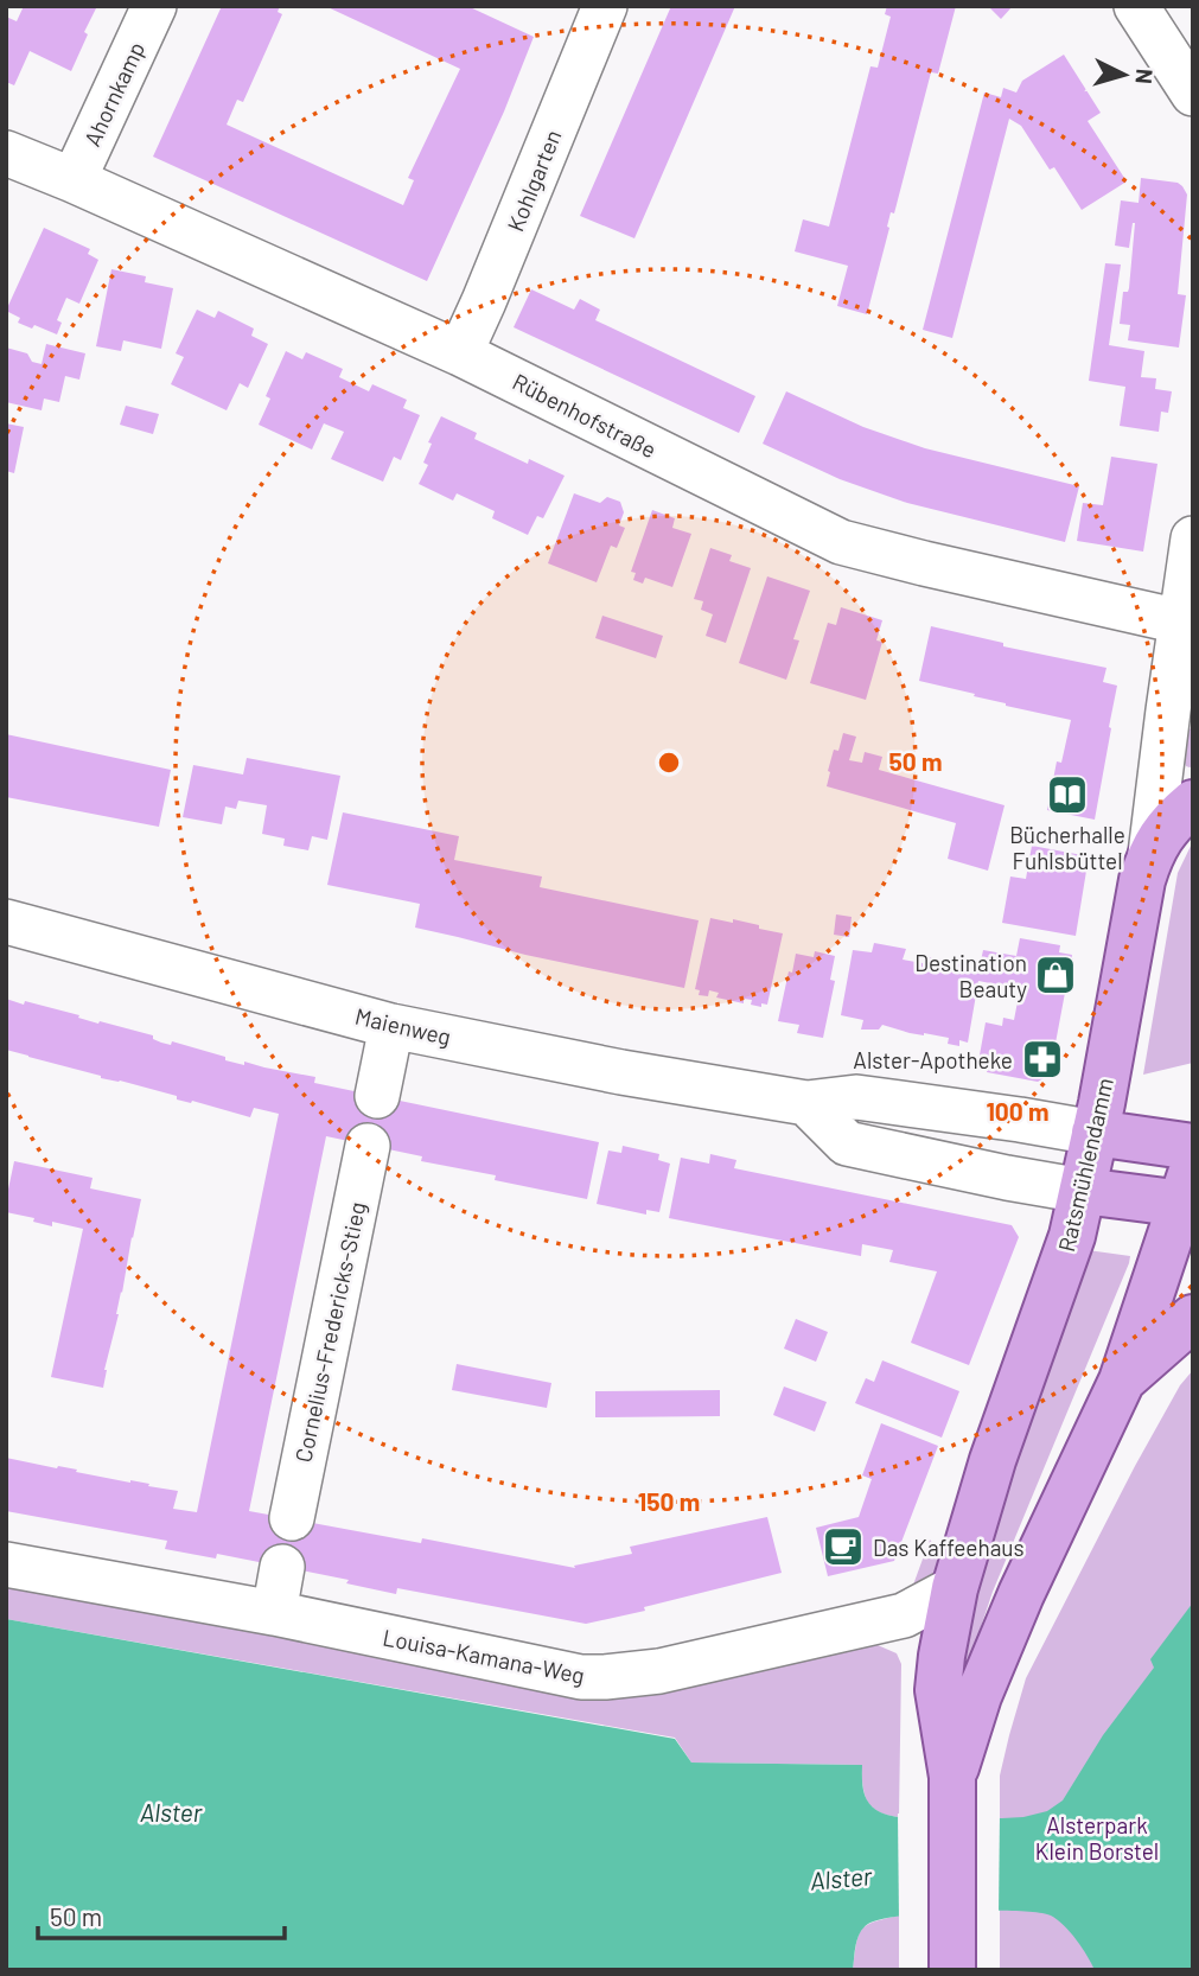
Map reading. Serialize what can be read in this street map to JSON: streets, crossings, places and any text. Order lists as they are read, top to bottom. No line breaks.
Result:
{"streets":{"main road":["Ratsmühlendamm"],"street":["Ahornkamp","Kohlgarten","Rübenhofstraße","Maienweg","Cornelius-Fredericks-Stieg","Louisa-Kamana-Weg"]},"crossings":[["Ahornkamp","Rübenhofstraße"],["Kohlgarten","Rübenhofstraße"],["Rübenhofstraße","Ratsmühlendamm"],["Maienweg","Ratsmühlendamm"],["Ratsmühlendamm","Louisa-Kamana-Weg"]],"water":["Alster"],"parks":["Alsterpark Klein Borstel"],"places":{"library":["Bücherhalle Fuhlsbüttel"],"shop":["Destination Beauty"],"pharmacy":["Alster-Apotheke"],"cafe":["Das Kaffeehaus"]},"scale_bar":"50 m","north":"right","rings":["50 m","100 m","150 m"]}
